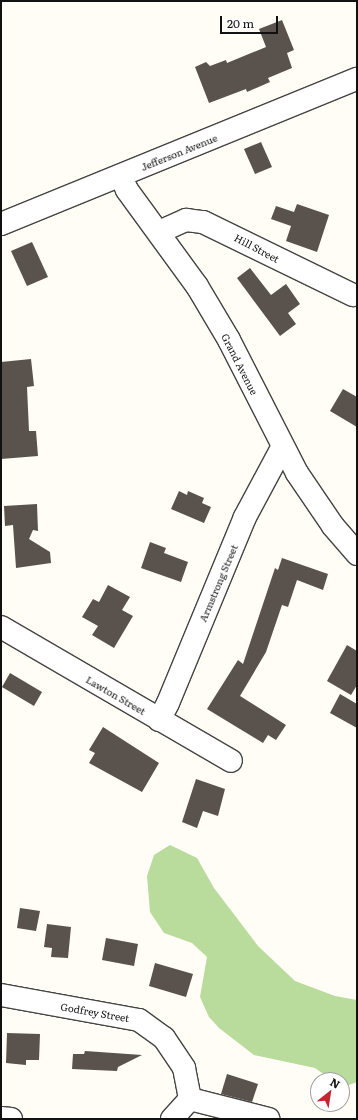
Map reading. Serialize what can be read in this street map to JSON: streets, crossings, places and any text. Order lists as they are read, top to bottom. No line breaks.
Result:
{"streets":{"street":["Jefferson Avenue","Hill Street","Grand Avenue","Armstrong Street","Lawton Street","Godfrey Street"]},"crossings":[["Jefferson Avenue","Grand Avenue"],["Hill Street","Grand Avenue"],["Grand Avenue","Armstrong Street"],["Armstrong Street","Lawton Street"]],"scale_bar":"20 m","north":"top right"}
